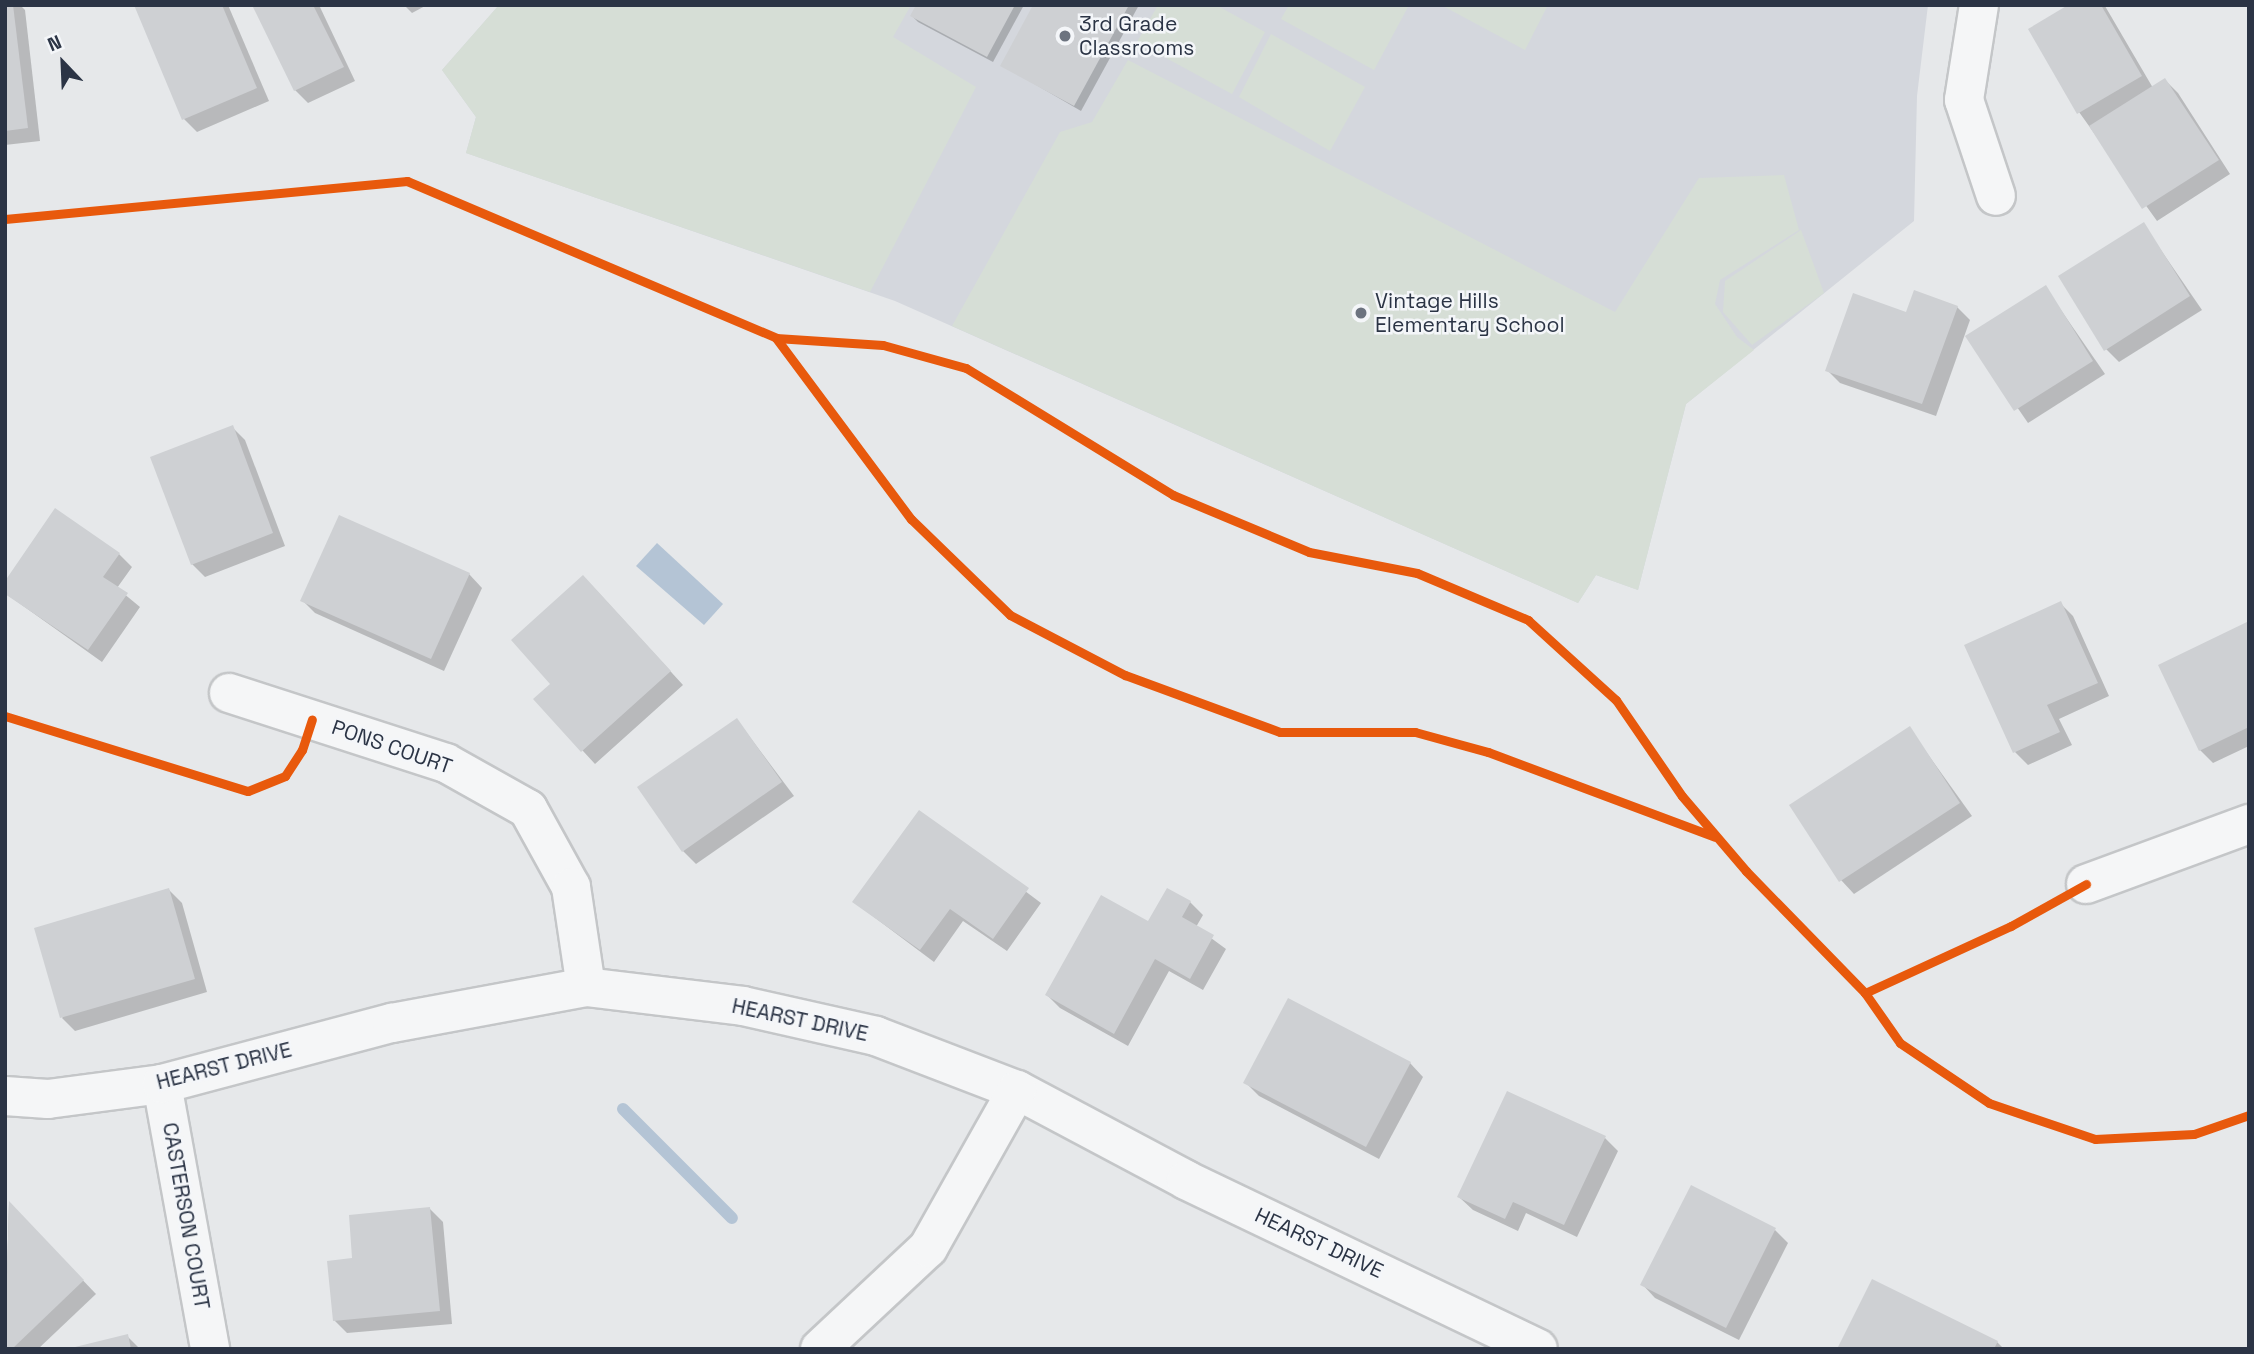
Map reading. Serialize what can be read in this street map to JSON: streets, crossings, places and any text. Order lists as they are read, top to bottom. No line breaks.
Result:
{"streets":{"street":["PONS COURT","HEARST DRIVE","CASTERSON COURT"]},"crossings":[["PONS COURT","HEARST DRIVE"],["HEARST DRIVE","CASTERSON COURT"]],"places":["3rd Grade Classrooms","Vintage Hills Elementary School"],"north":"top left"}
